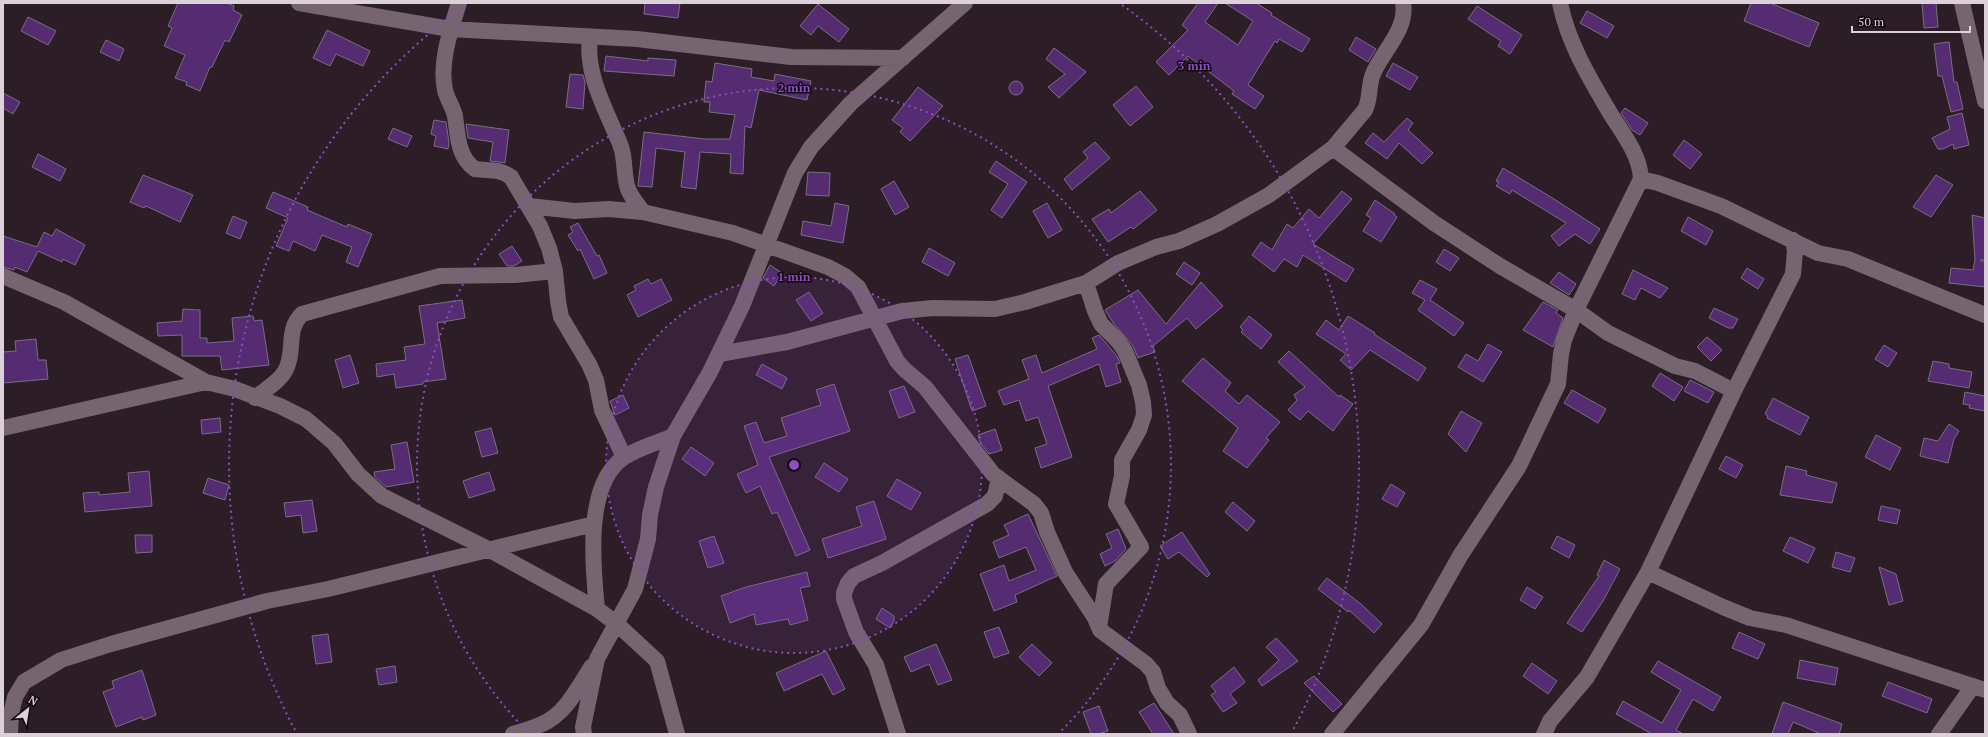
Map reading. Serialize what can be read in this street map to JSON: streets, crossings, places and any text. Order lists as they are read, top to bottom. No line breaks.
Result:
{"scale_bar":"50 m","north":"top right","rings":["3 min","2 min","1 min"]}
